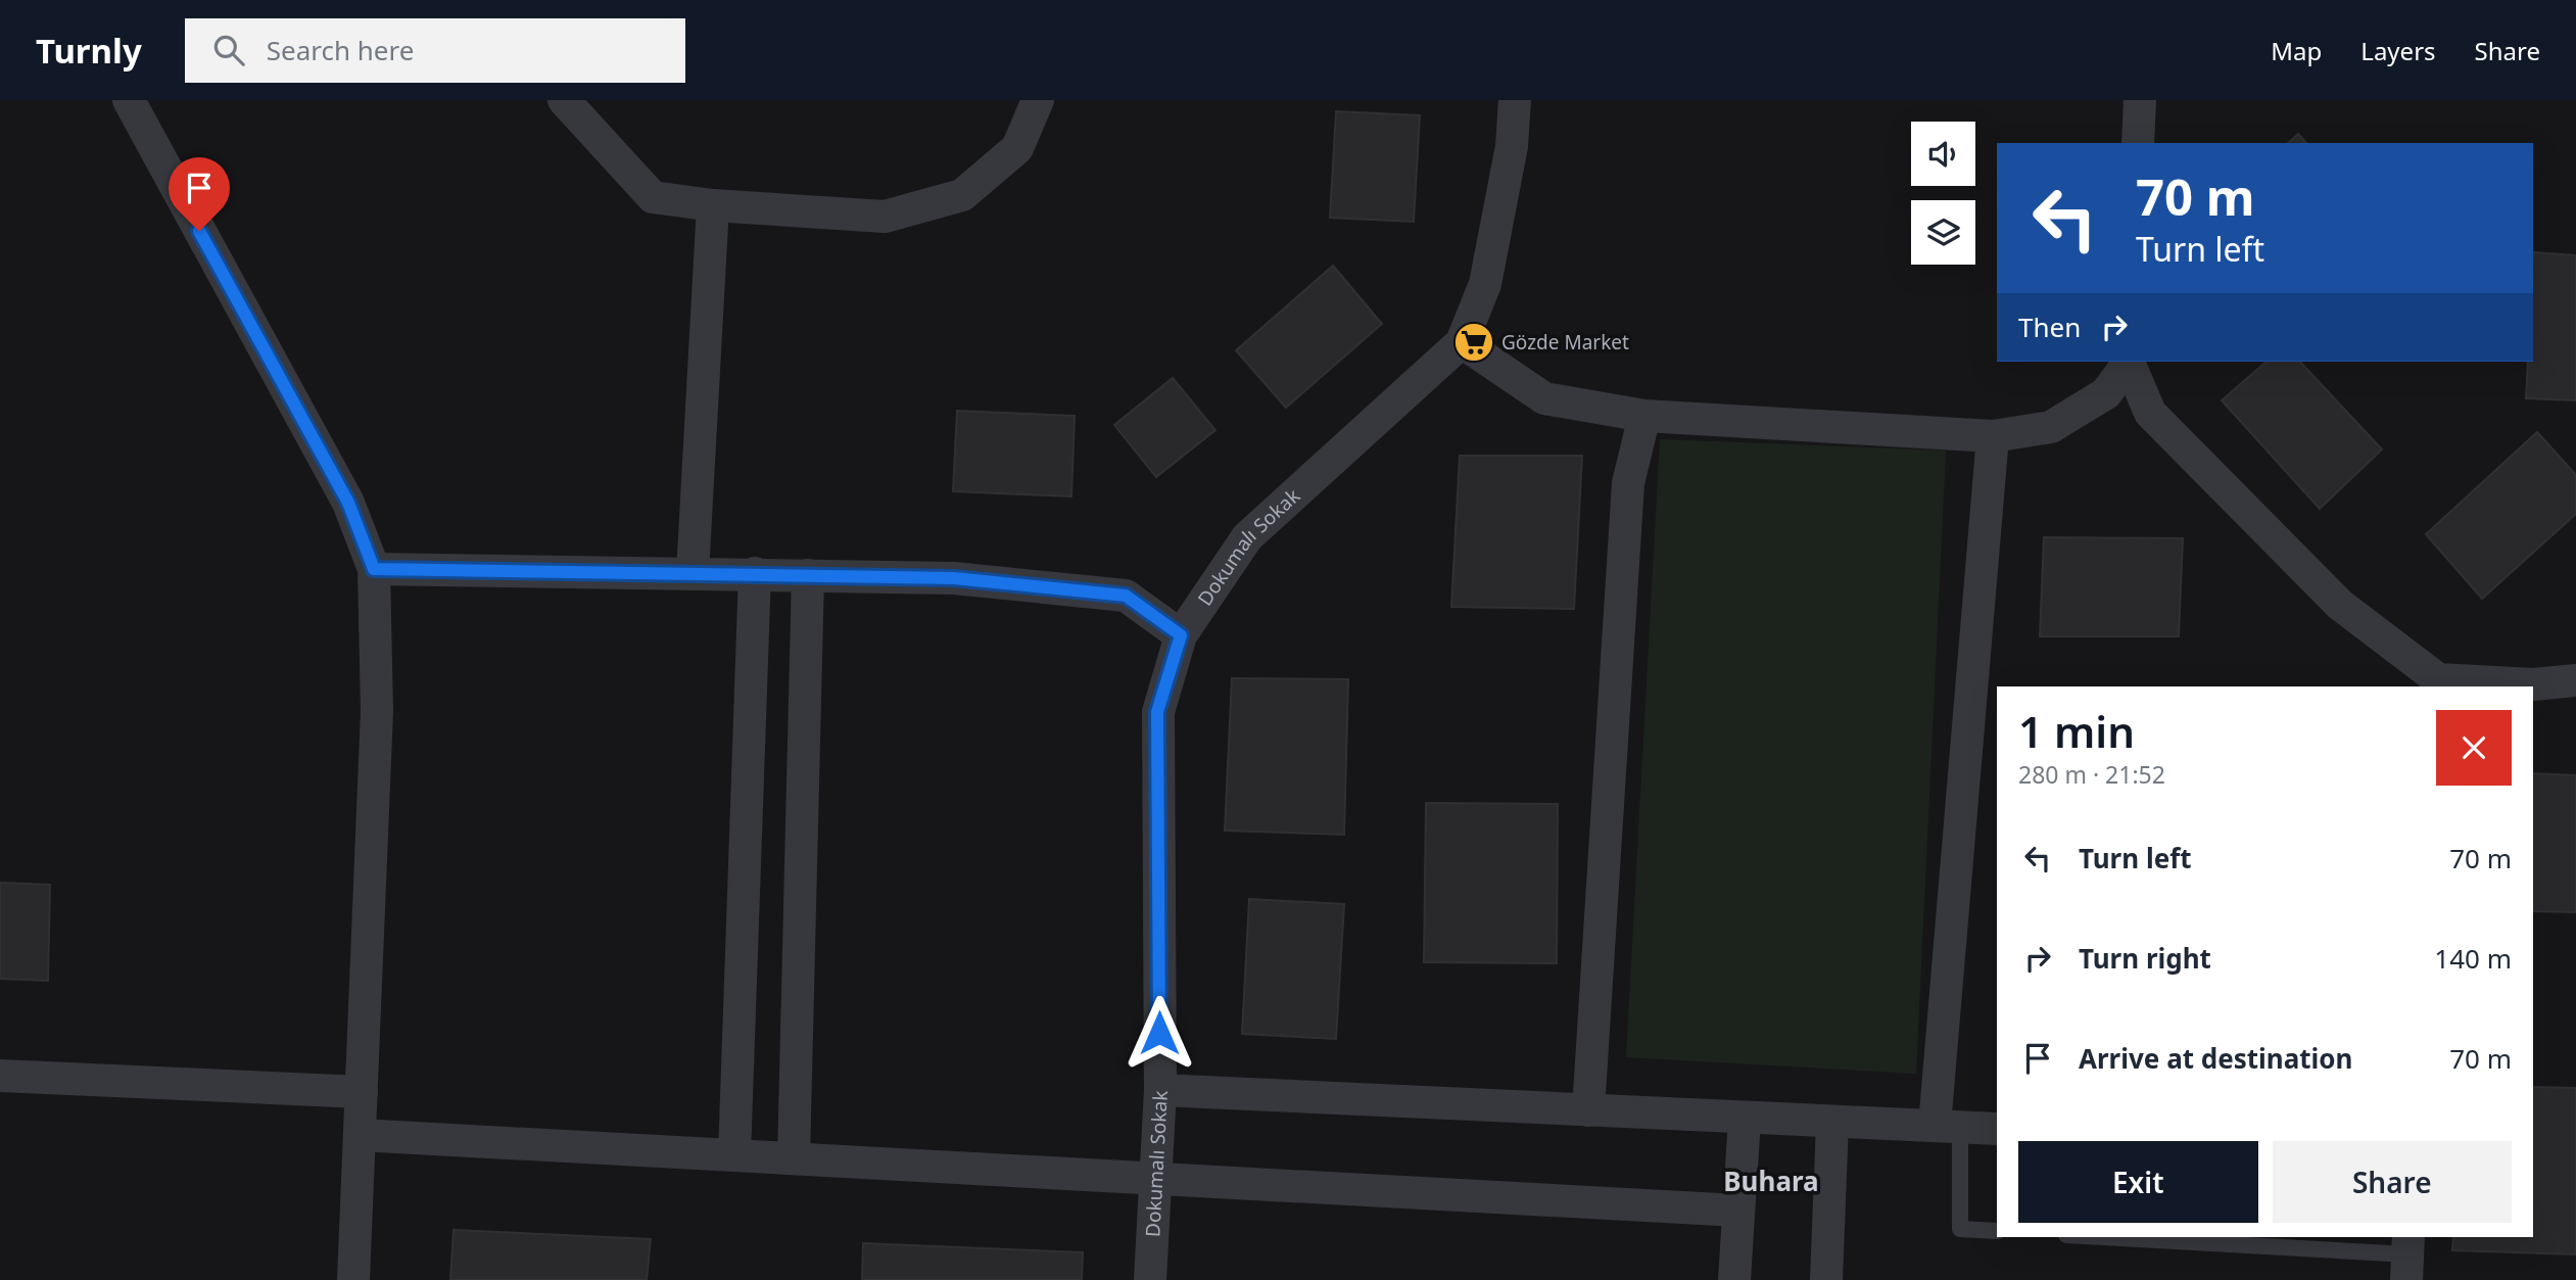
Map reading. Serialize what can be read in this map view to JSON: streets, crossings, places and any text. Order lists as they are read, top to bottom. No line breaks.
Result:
{"streets":{"street":["Dokumalı Sokak"]},"districts":["Buhara"],"places":{"supermarket":["Gözde Market"]},"page":{"header":"Turnly","search":"Search here","nav":["Map","Layers","Share"],"turn":["70 m","Turn left"],"then":"Then","heading":["1 min","280 m · 21:52"],"list":[{"name":"Turn left","value":"70 m"},{"name":"Turn right","value":"140 m"},{"name":"Arrive at destination","value":"70 m"}],"buttons":["Exit","Share"]}}
